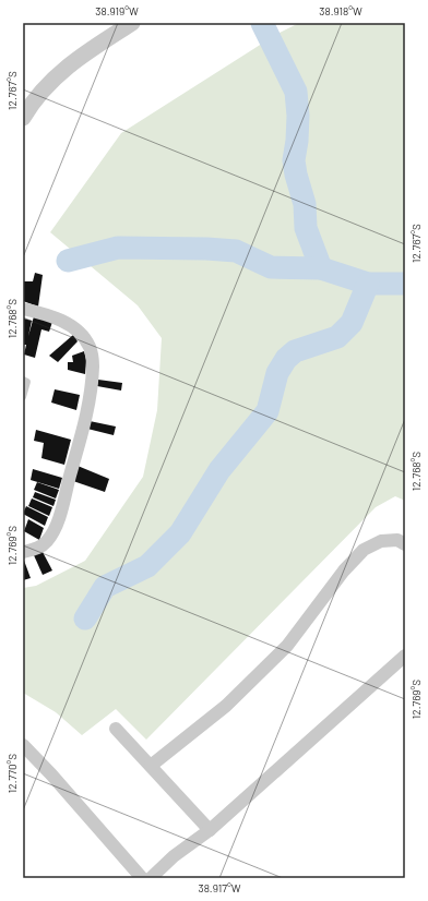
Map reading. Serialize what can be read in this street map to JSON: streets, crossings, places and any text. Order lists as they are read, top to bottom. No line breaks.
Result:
{"coordinates":["38.919°W","38.918°W","12.767°S","12.768°S","12.769°S","12.770°S","38.917°W"]}
